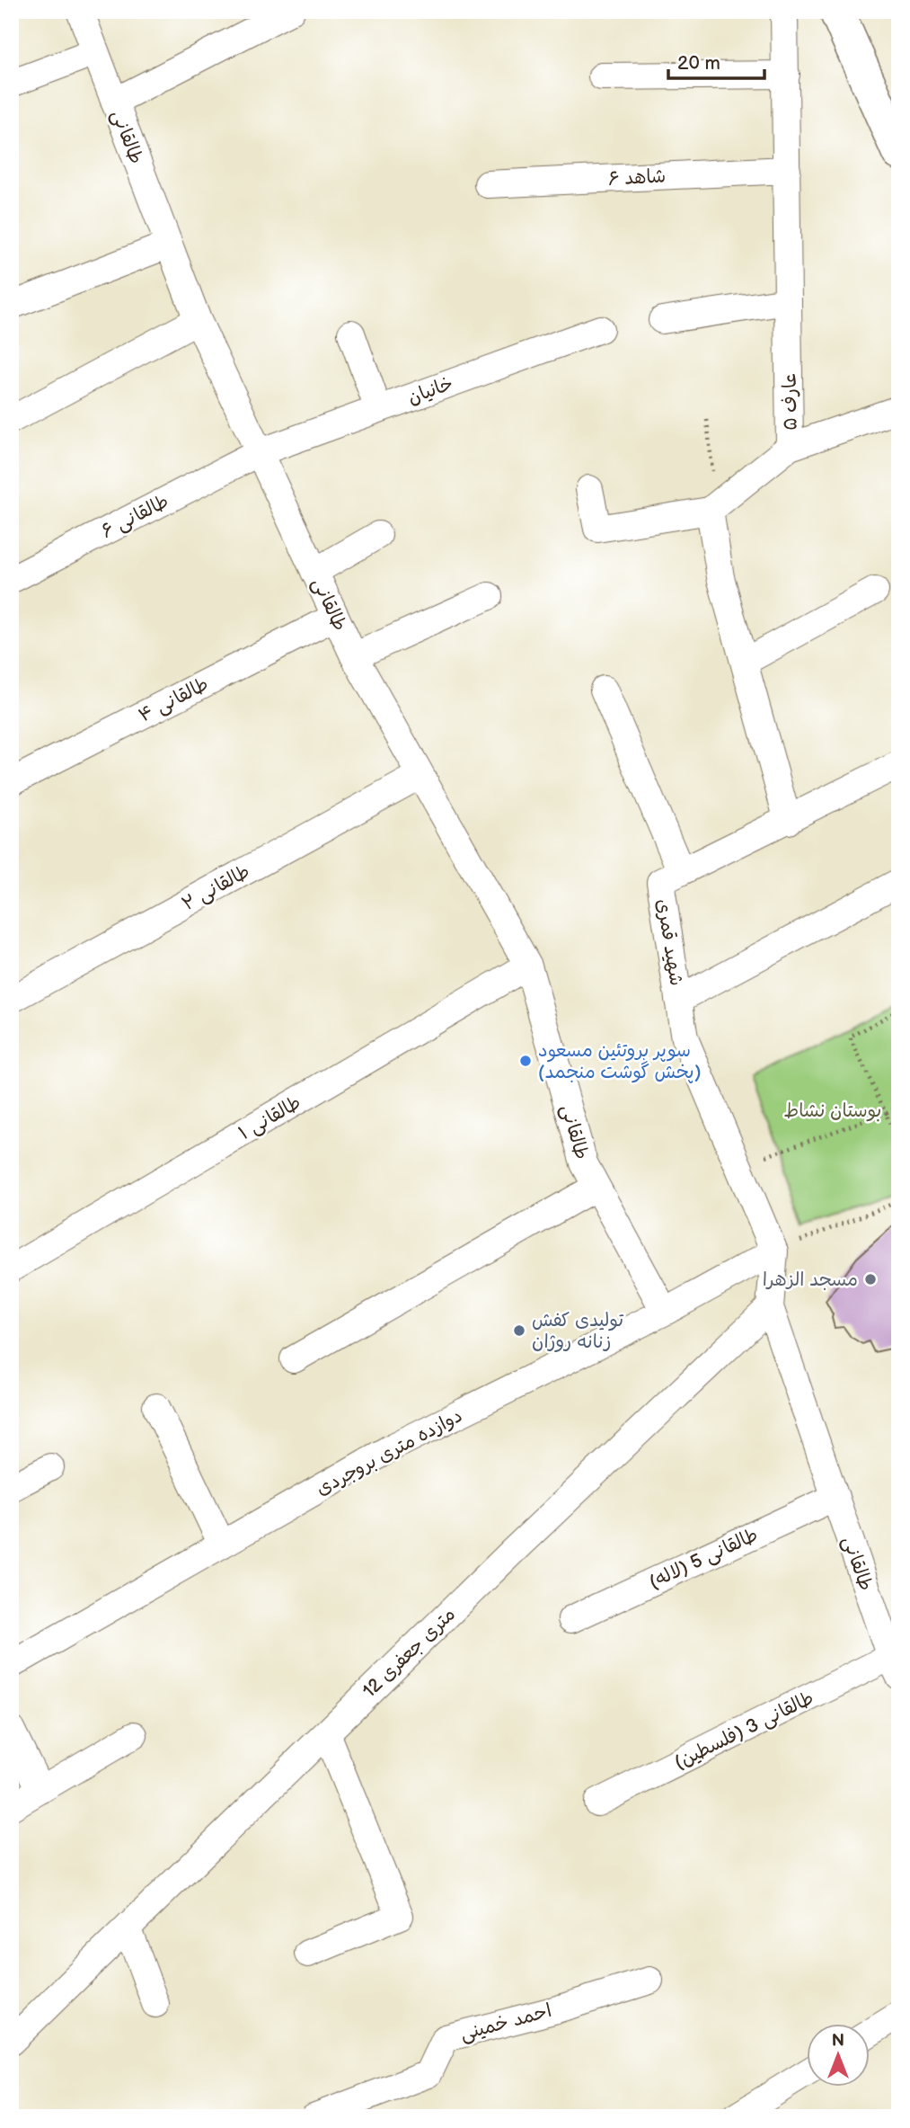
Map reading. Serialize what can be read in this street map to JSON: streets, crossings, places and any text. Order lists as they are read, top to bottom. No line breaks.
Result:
{"streets":{"street":["طالقانی","شاهد ۶","خانیان","عارف ۵","طالقانی ۶","طالقانی ۴","طالقانی ۲","شهید قمری","طالقانی ۱","دوازده متری بروجردی","طالقانی 5 (لاله)","12 متری جعفری","طالقانی 3 (فلسطین)","احمد خمینی"]},"crossings":[["طالقانی","خانیان"],["طالقانی","طالقانی ۶"],["طالقانی","طالقانی ۴"],["طالقانی","طالقانی ۲"],["طالقانی","طالقانی ۱"],["طالقانی","دوازده متری بروجردی"],["طالقانی","طالقانی 5 (لاله)"],["طالقانی","12 متری جعفری"],["طالقانی","طالقانی 3 (فلسطین)"],["شاهد ۶","عارف ۵"],["خانیان","طالقانی ۶"],["شهید قمری","دوازده متری بروجردی"]],"parks":["بوستان نشاط"],"places":["سوپر پروتئین مسعود (پخش گوشت منجمد)","مسجد الزهرا","تولیدی کفش زنانه روژان"],"scale_bar":"20 m","north":"top"}
